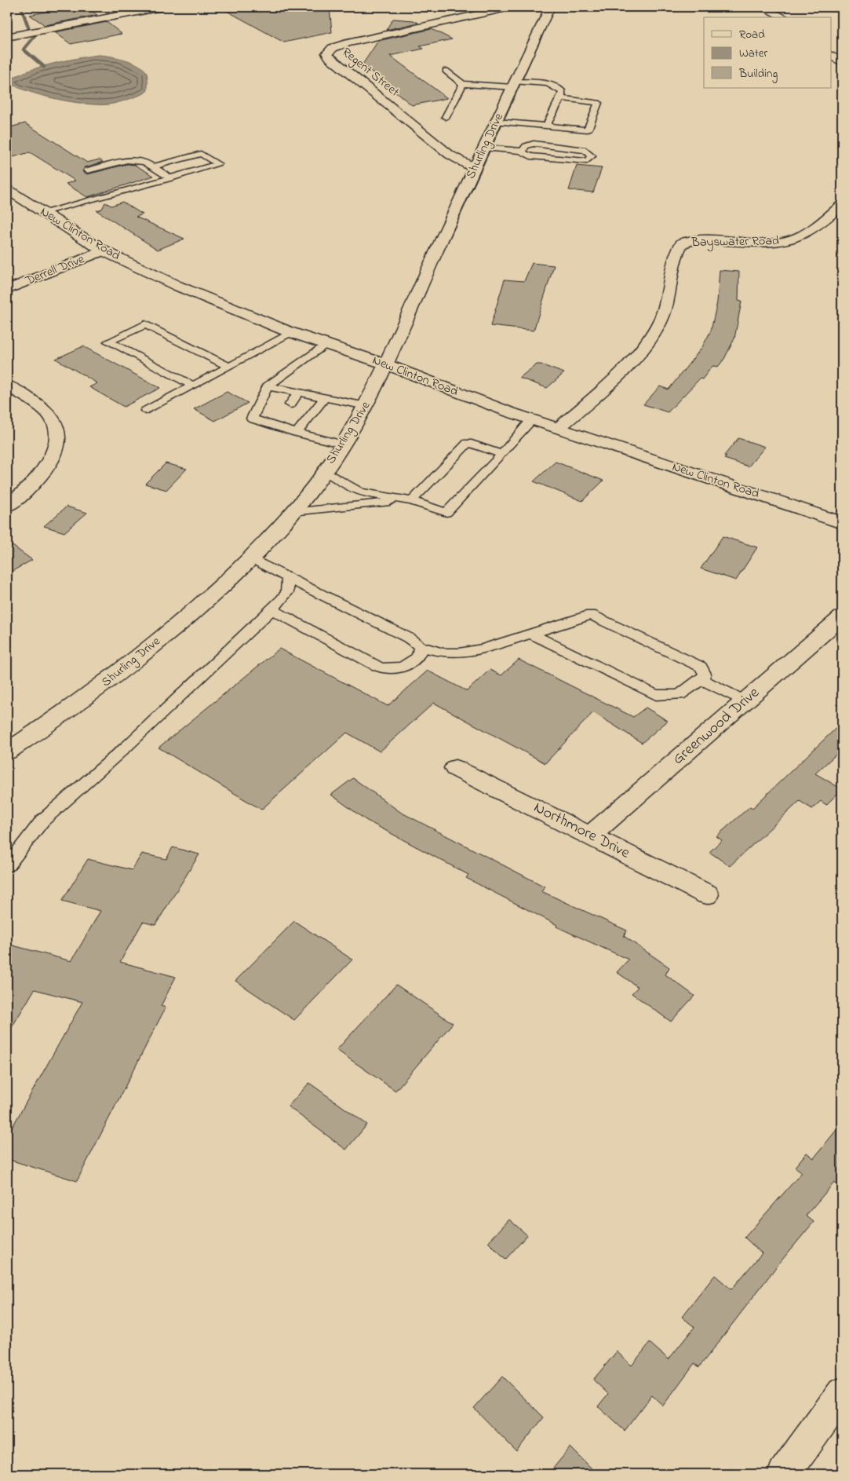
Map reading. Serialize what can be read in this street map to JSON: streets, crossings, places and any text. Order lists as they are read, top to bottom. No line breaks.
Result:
{"streets":{"street":["Regent Street","Shurling Drive","New Clinton Road","Bayswater Road","Derrell Drive","Greenwood Drive","Northmore Drive"]},"crossings":[["Regent Street","Shurling Drive"],["Shurling Drive","New Clinton Road"],["New Clinton Road","Bayswater Road"],["New Clinton Road","Derrell Drive"],["Greenwood Drive","Northmore Drive"]],"legend":["Road","Water","Building"]}
